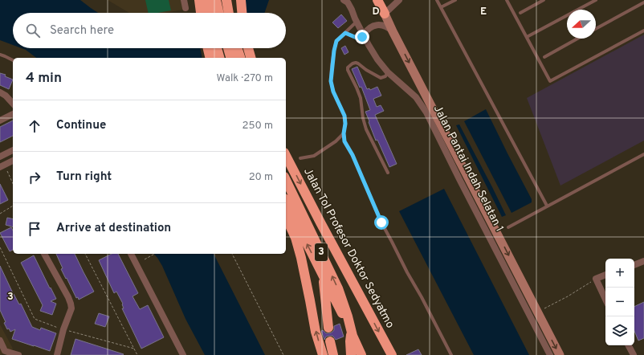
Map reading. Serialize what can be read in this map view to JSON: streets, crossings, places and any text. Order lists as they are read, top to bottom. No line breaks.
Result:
{"streets":{"highway":["Jalan Tol Profesor Doktor Sedyatmo","3"],"street":["Jalan Pantai Indah Selatan 1"]},"north":"left","page":{"search":"Search here","heading":["4 min","Walk · 270 m"],"list":[["Continue","250 m"],["Turn right","20 m"],"Arrive at destination"],"map_buttons":["+","−"]},"grid":{"columns":["D","E"],"rows":["3"]}}
